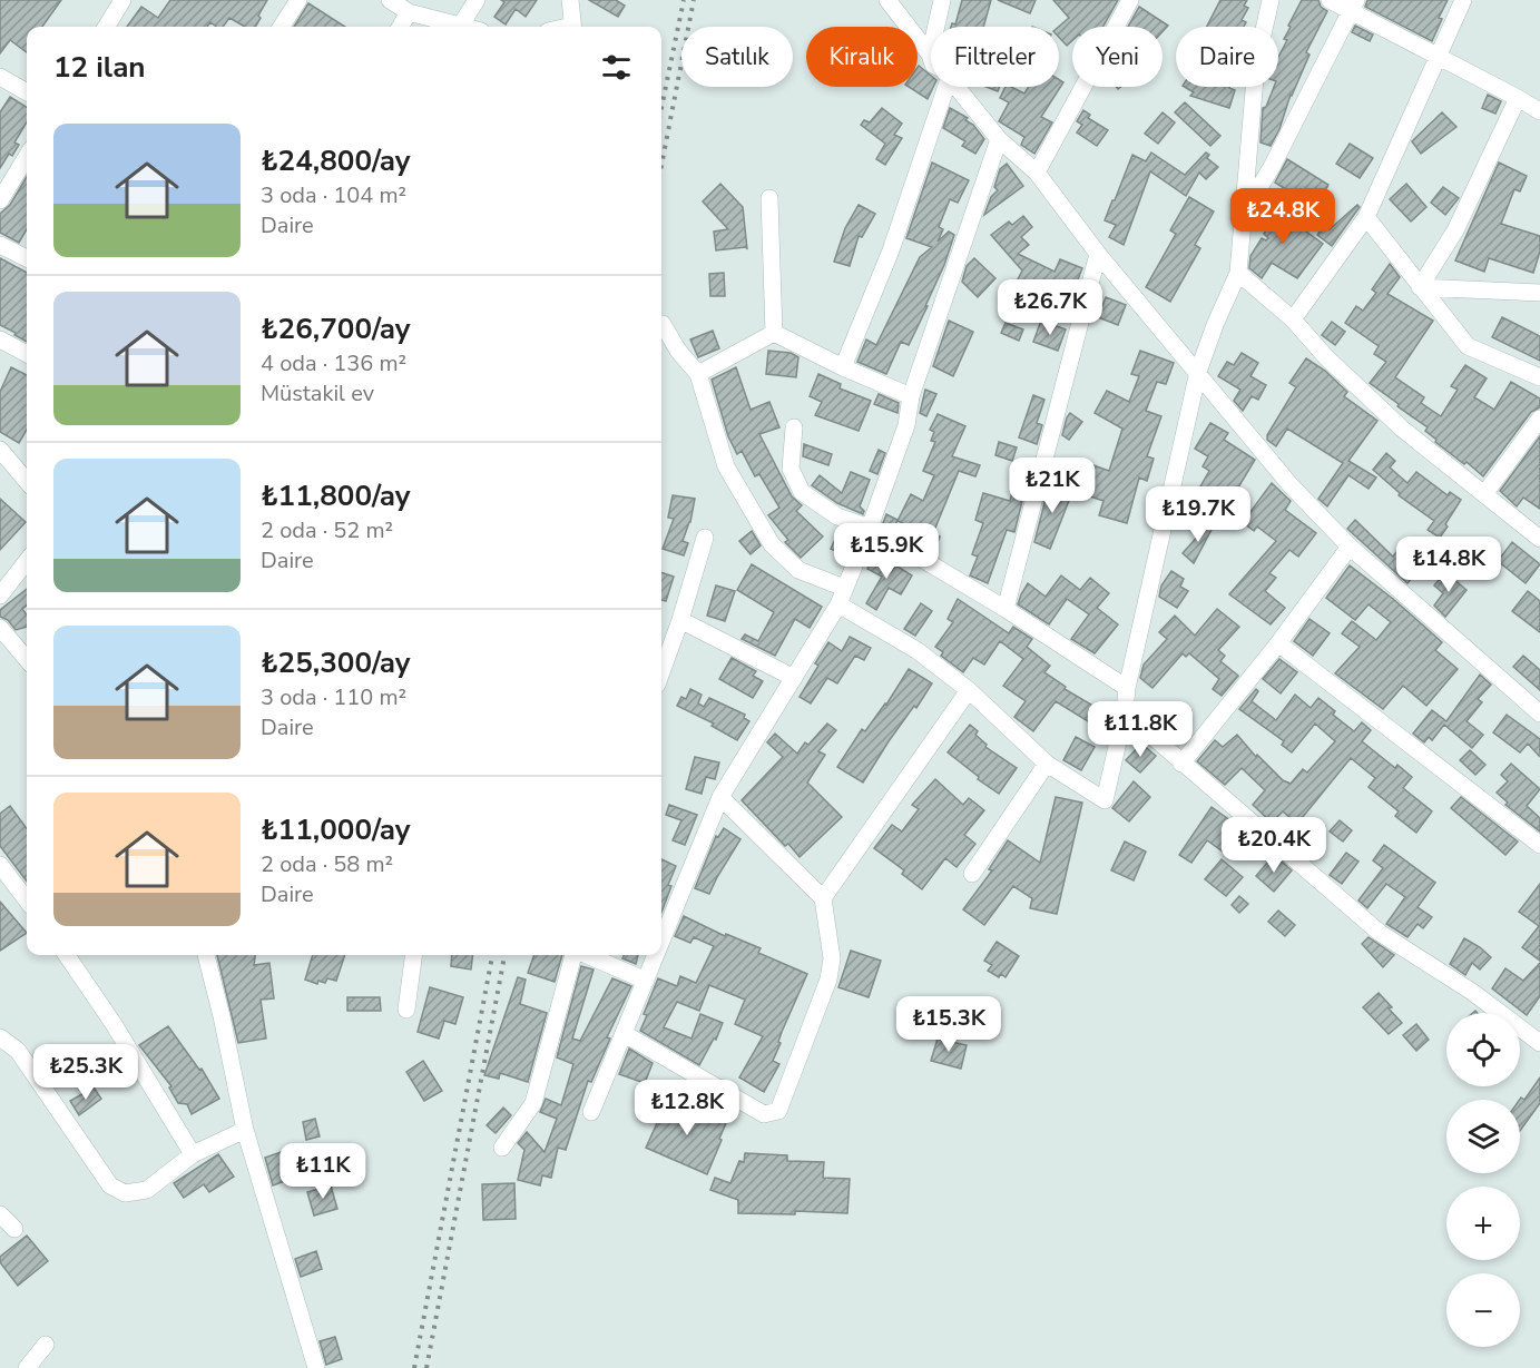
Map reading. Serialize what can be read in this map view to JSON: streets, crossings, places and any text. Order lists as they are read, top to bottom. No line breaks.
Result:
{"page":{"chip":["Satılık","Kiralık","Filtreler","Yeni","Daire"],"heading":"12 ilan","list":[{"name":"₺24,800/ay","note":"3 oda · 104 m² · Daire"},{"name":"₺26,700/ay","note":"4 oda · 136 m² · Müstakil ev"},{"name":"₺11,800/ay","note":"2 oda · 52 m² · Daire"},{"name":"₺25,300/ay","note":"3 oda · 110 m² · Daire"},{"name":"₺11,000/ay","note":"2 oda · 58 m² · Daire"}],"price":["₺24.8K","₺26.7K","₺21K","₺19.7K","₺15.9K","₺14.8K","₺11.8K","₺20.4K","₺15.3K","₺25.3K","₺12.8K","₺11K"],"map_buttons":["+","−"]}}
